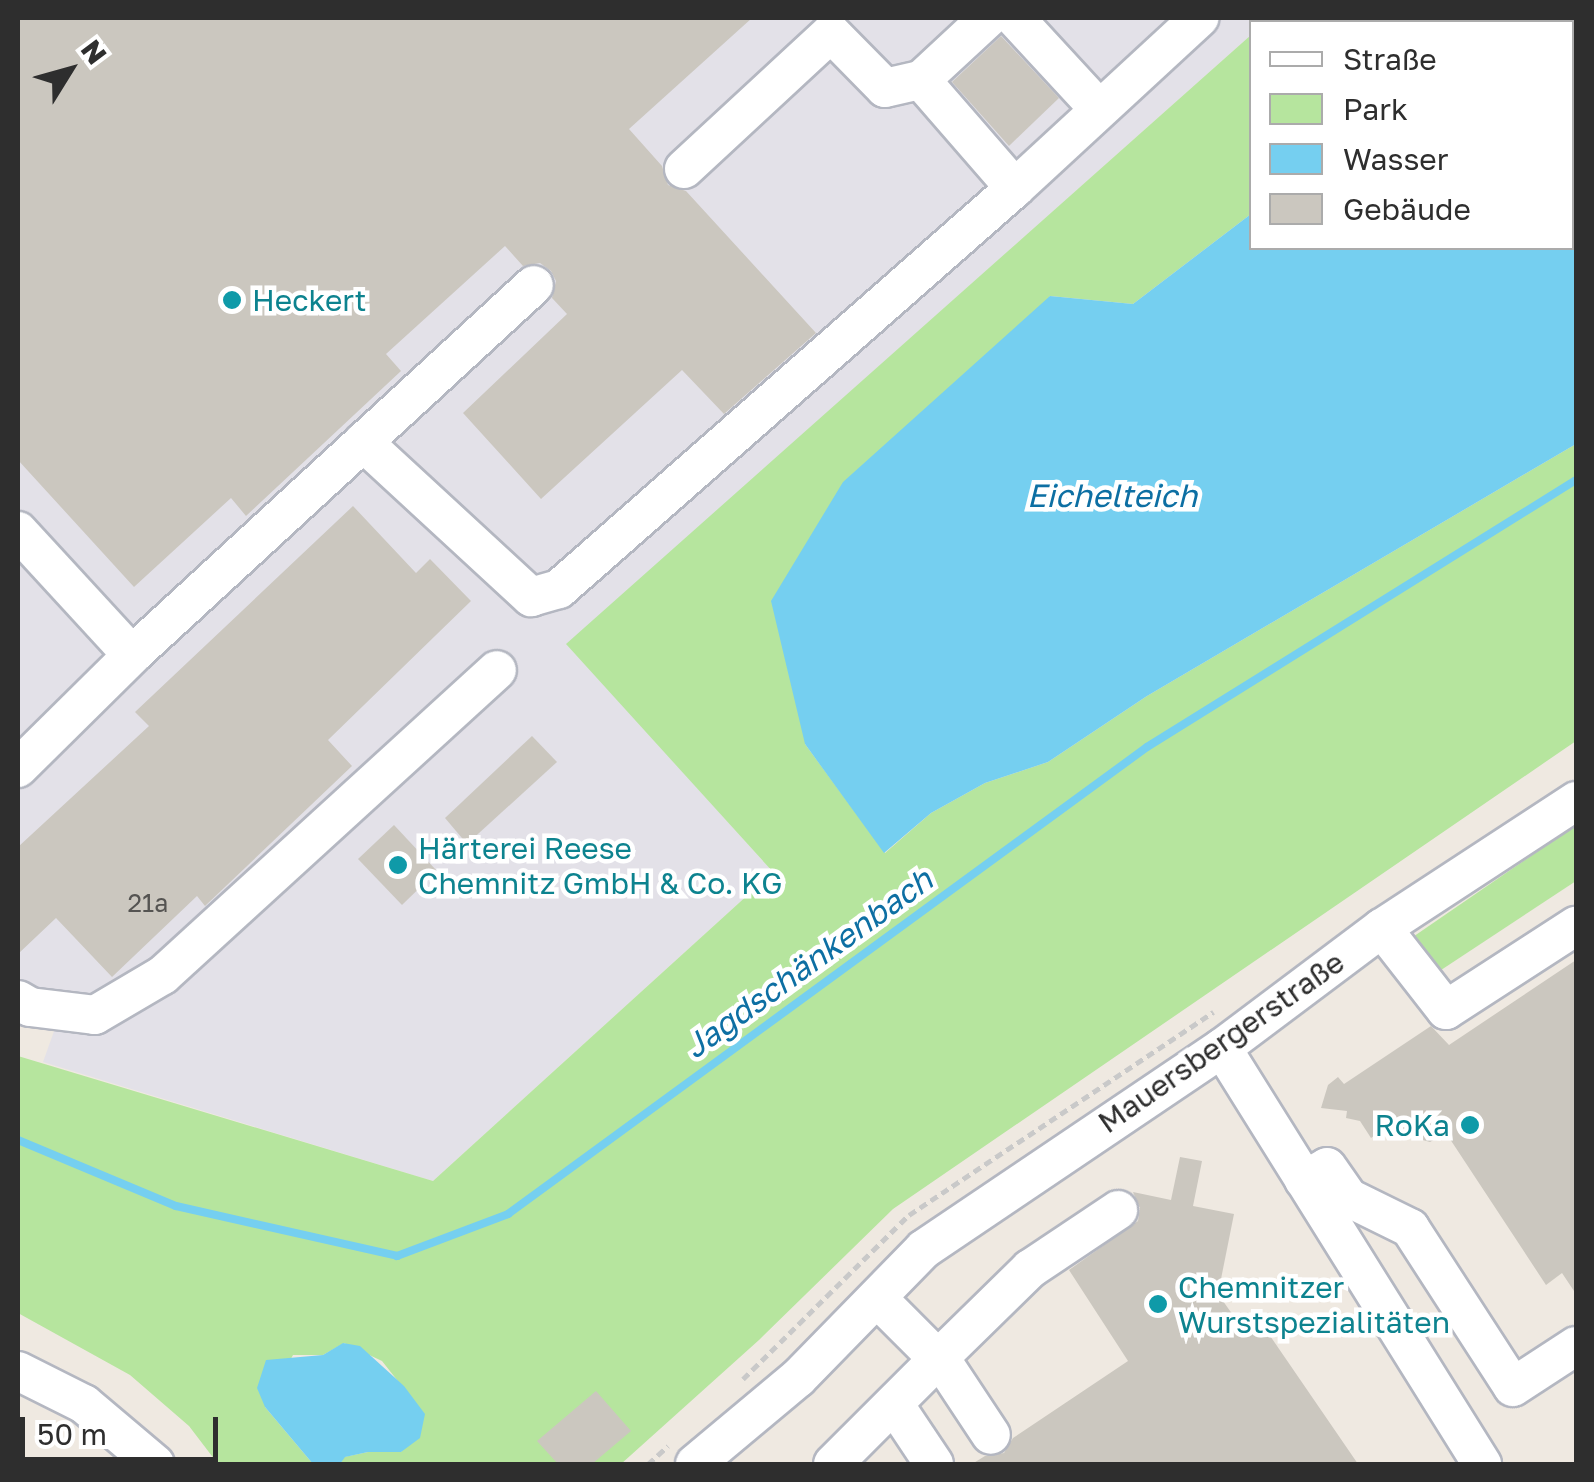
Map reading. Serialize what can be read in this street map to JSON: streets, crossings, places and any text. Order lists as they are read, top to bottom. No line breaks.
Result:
{"streets":{"street":["Mauersbergerstraße"]},"water":["Eichelteich","Jagdschänkenbach"],"places":["Heckert","Härterei Reese Chemnitz GmbH & Co. KG","RoKa","Chemnitzer Wurstspezialitäten"],"house_numbers":["21a"],"legend":["Straße","Park","Wasser","Gebäude"],"scale_bar":"50 m","north":"top right"}
